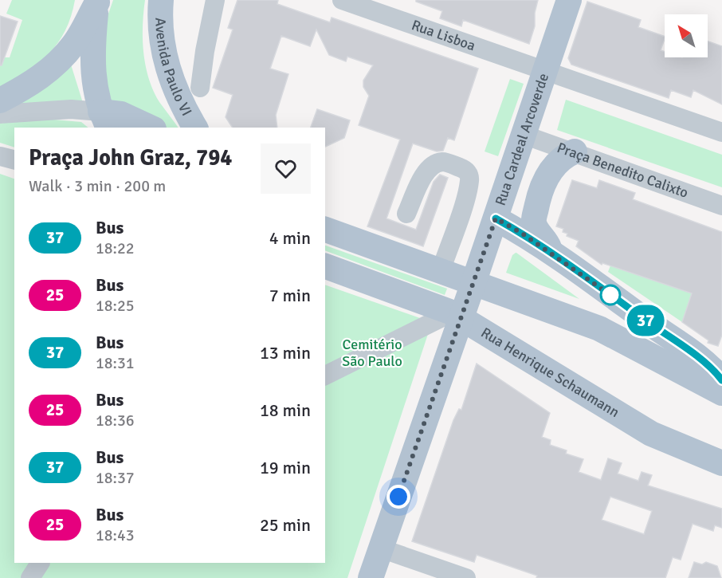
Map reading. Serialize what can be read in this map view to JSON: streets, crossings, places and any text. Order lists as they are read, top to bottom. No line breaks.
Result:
{"streets":{"main road":["Avenida Paulo VI","Rua Cardeal Arcoverde","Rua Henrique Schaumann"],"street":["Rua Lisboa","Praça Benedito Calixto"]},"crossings":[["Rua Lisboa","Rua Cardeal Arcoverde"],["Rua Cardeal Arcoverde","Praça Benedito Calixto"],["Rua Cardeal Arcoverde","Rua Henrique Schaumann"]],"parks":["Cemitério São Paulo"],"lines":["bus line 37"],"north":"top left","page":{"on_map":"37","heading":["Praça John Graz, 794","Walk · 3 min · 200 m"],"list":[{"mark":"37","name":"Bus","note":"18:22","value":"4 min"},{"mark":"25","name":"Bus","note":"18:25","value":"7 min"},{"mark":"37","name":"Bus","note":"18:31","value":"13 min"},{"mark":"25","name":"Bus","note":"18:36","value":"18 min"},{"mark":"37","name":"Bus","note":"18:37","value":"19 min"},{"mark":"25","name":"Bus","note":"18:43","value":"25 min"}]}}
